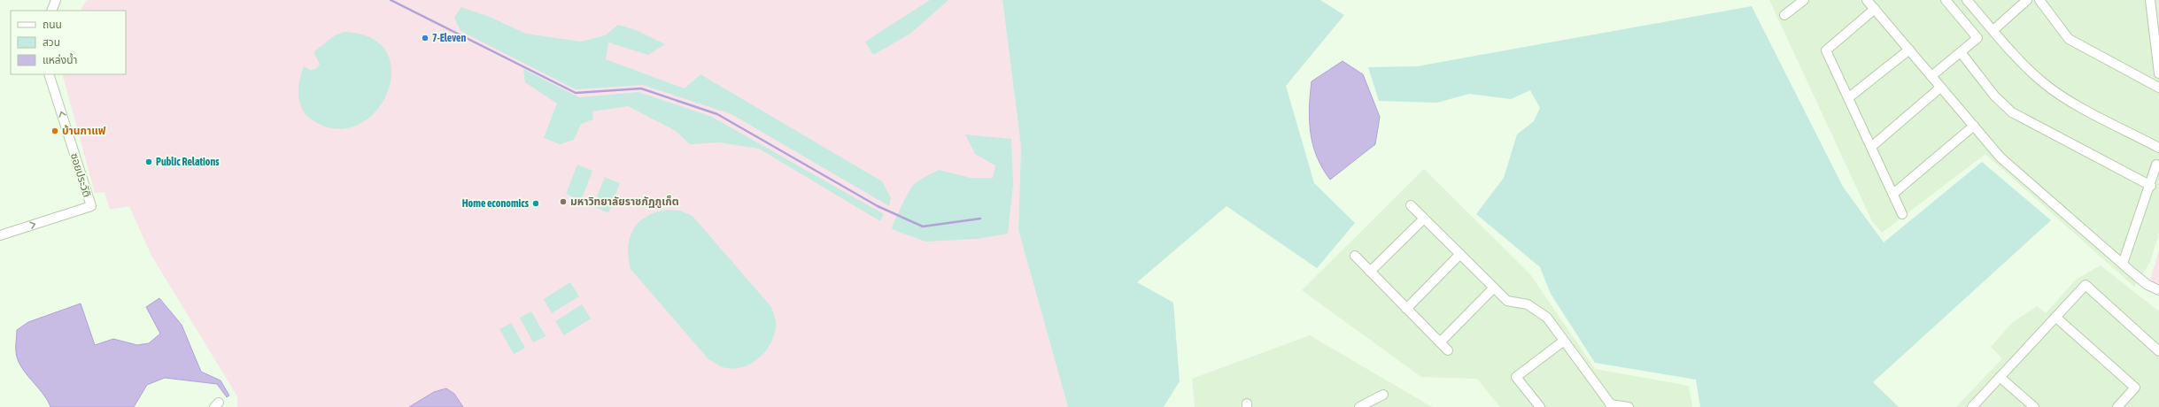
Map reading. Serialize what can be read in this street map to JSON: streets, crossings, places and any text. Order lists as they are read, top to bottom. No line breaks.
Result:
{"streets":{"street":["ซอยประวัติ"]},"places":["7-Eleven","บ้านกาแฟ","Public Relations","มหาวิทยาลัยราชภัฏภูเก็ต","Home economics"],"legend":["ถนน","สวน","แหล่งน้ำ"]}
